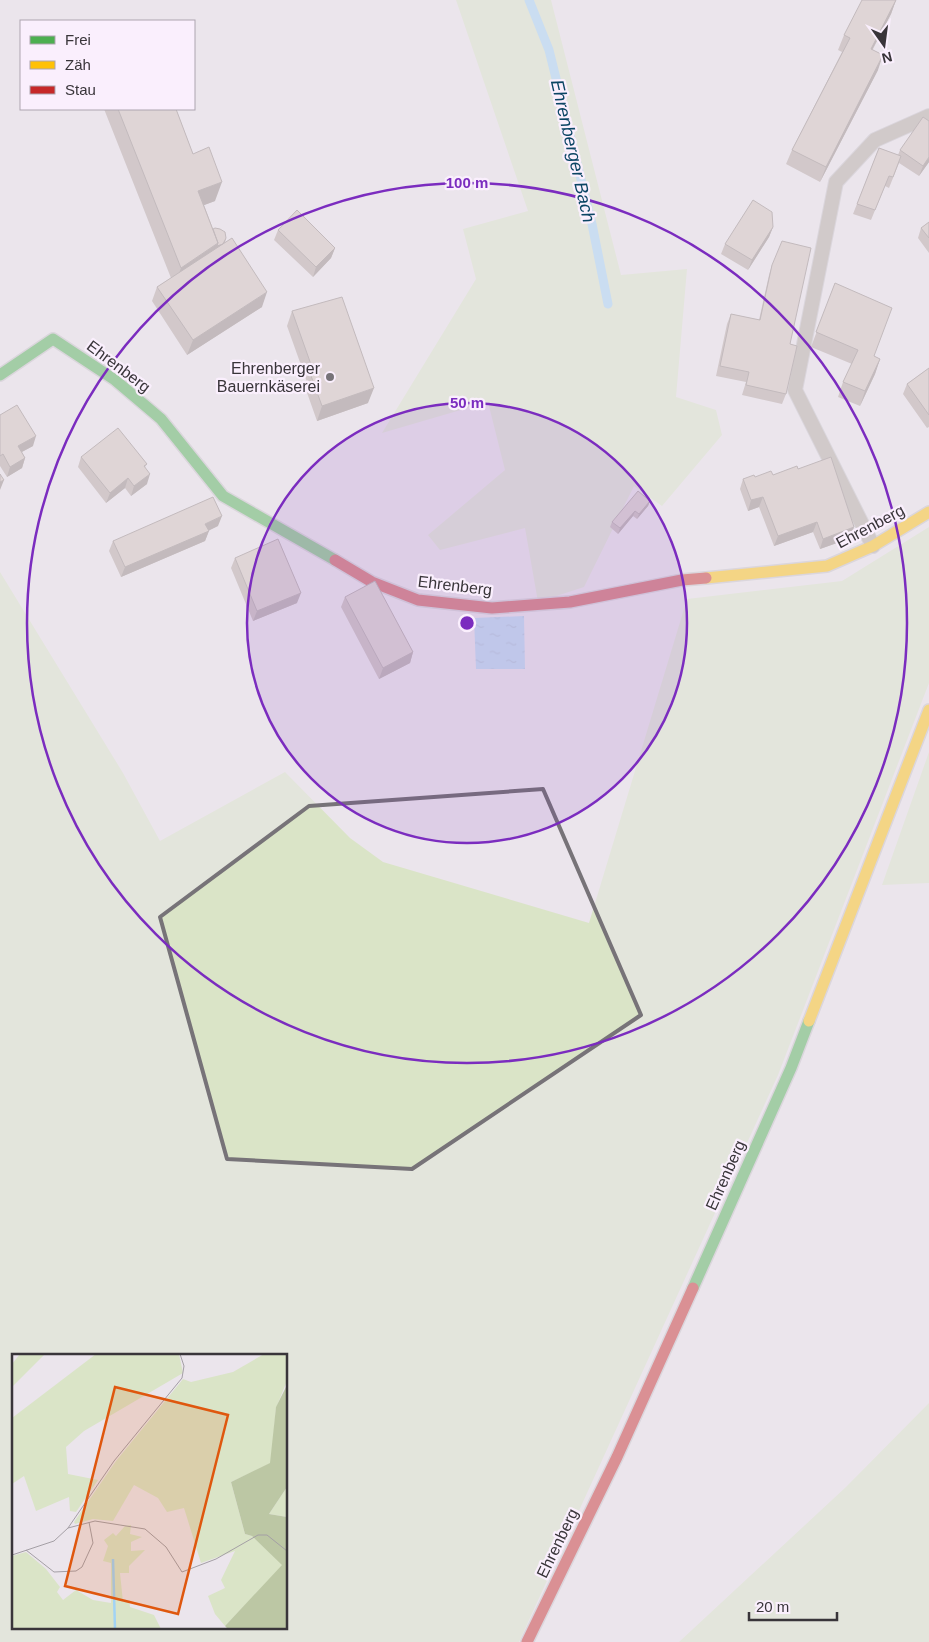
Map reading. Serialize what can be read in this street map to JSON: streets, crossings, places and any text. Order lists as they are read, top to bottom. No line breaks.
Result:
{"streets":{"street":["Ehrenberg"]},"water":["Ehrenberger Bach"],"places":["Ehrenberger Bauernkäserei"],"legend":["Frei","Zäh","Stau"],"scale_bar":"20 m","north":"bottom","rings":["100 m","50 m"]}
